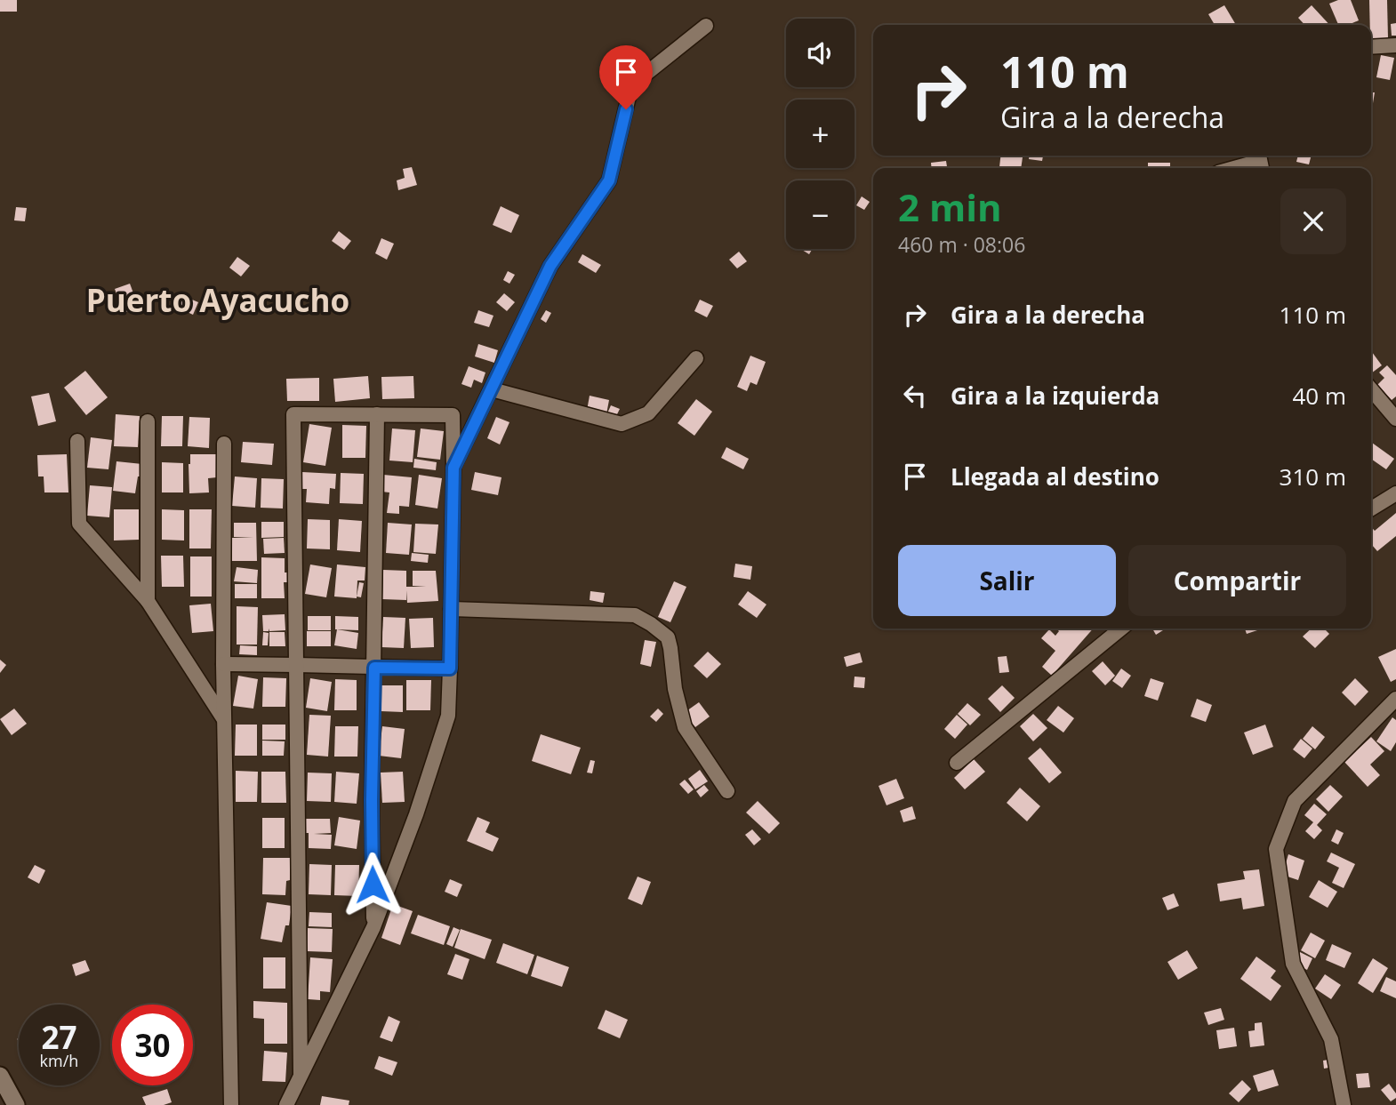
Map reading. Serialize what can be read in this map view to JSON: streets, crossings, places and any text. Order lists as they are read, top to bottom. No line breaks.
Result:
{"districts":["Puerto Ayacucho"],"page":{"map_buttons":["+","−"],"turn":["110 m","Gira a la derecha"],"heading":["2 min","460 m · 08:06"],"list":[{"name":"Gira a la derecha","value":"110 m"},{"name":"Gira a la izquierda","value":"40 m"},{"name":"Llegada al destino","value":"310 m"}],"buttons":["Salir","Compartir"],"speed":"27 km/h","limit":"30"}}
